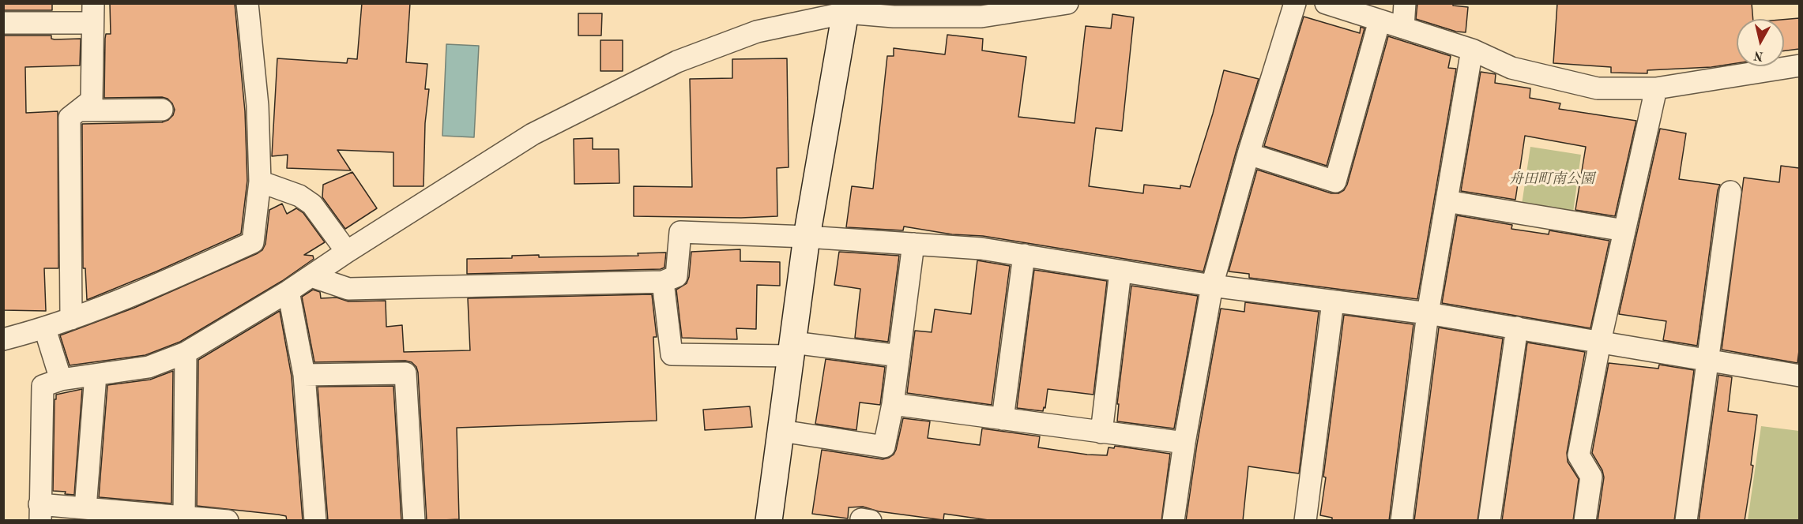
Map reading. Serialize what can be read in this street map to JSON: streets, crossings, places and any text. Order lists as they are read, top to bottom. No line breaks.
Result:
{"parks":["舟田町南公園"],"north":"bottom"}
